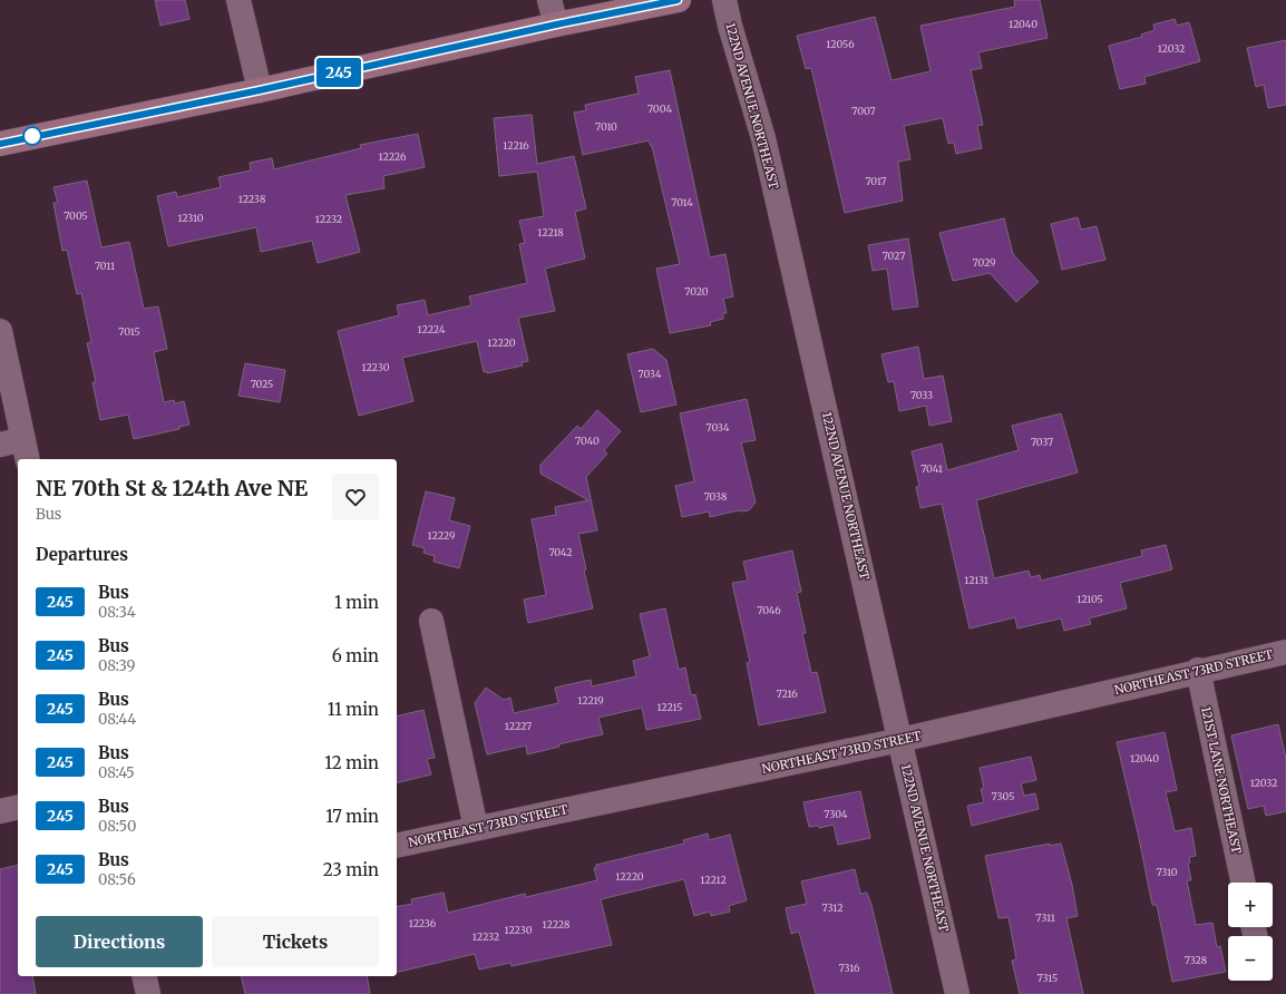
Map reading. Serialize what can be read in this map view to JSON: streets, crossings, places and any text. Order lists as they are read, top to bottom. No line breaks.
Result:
{"streets":{"street":["122ND AVENUE NORTHEAST","NORTHEAST 73RD STREET","121ST LANE NORTHEAST"]},"crossings":[["122ND AVENUE NORTHEAST","NORTHEAST 73RD STREET"],["NORTHEAST 73RD STREET","121ST LANE NORTHEAST"]],"lines":["bus line 245"],"house_numbers":["12040","12056","12032","7004","7007","7010","12216","12226","7017","12238","7014","7005","12310","12232","12218","7027","7029","7011","7020","12224","7015","12220","12230","7034","7025","7033","7034","7040","7037","7041","7038","12229","7042","12131","12105","7046","7216","12219","12215","12227","12040","12032","7305","7304","7310","12220","12212","7312","7311","12236","12228","12230","12232","7328","7316","7315"],"page":{"on_map":"245","heading":[["NE 70th St & 124th Ave NE","Bus"],"Departures"],"list":[{"mark":"245","name":"Bus","note":"08:34","value":"1 min"},{"mark":"245","name":"Bus","note":"08:39","value":"6 min"},{"mark":"245","name":"Bus","note":"08:44","value":"11 min"},{"mark":"245","name":"Bus","note":"08:45","value":"12 min"},{"mark":"245","name":"Bus","note":"08:50","value":"17 min"},{"mark":"245","name":"Bus","note":"08:56","value":"23 min"}],"map_buttons":["+","−"],"buttons":["Directions","Tickets"]}}
